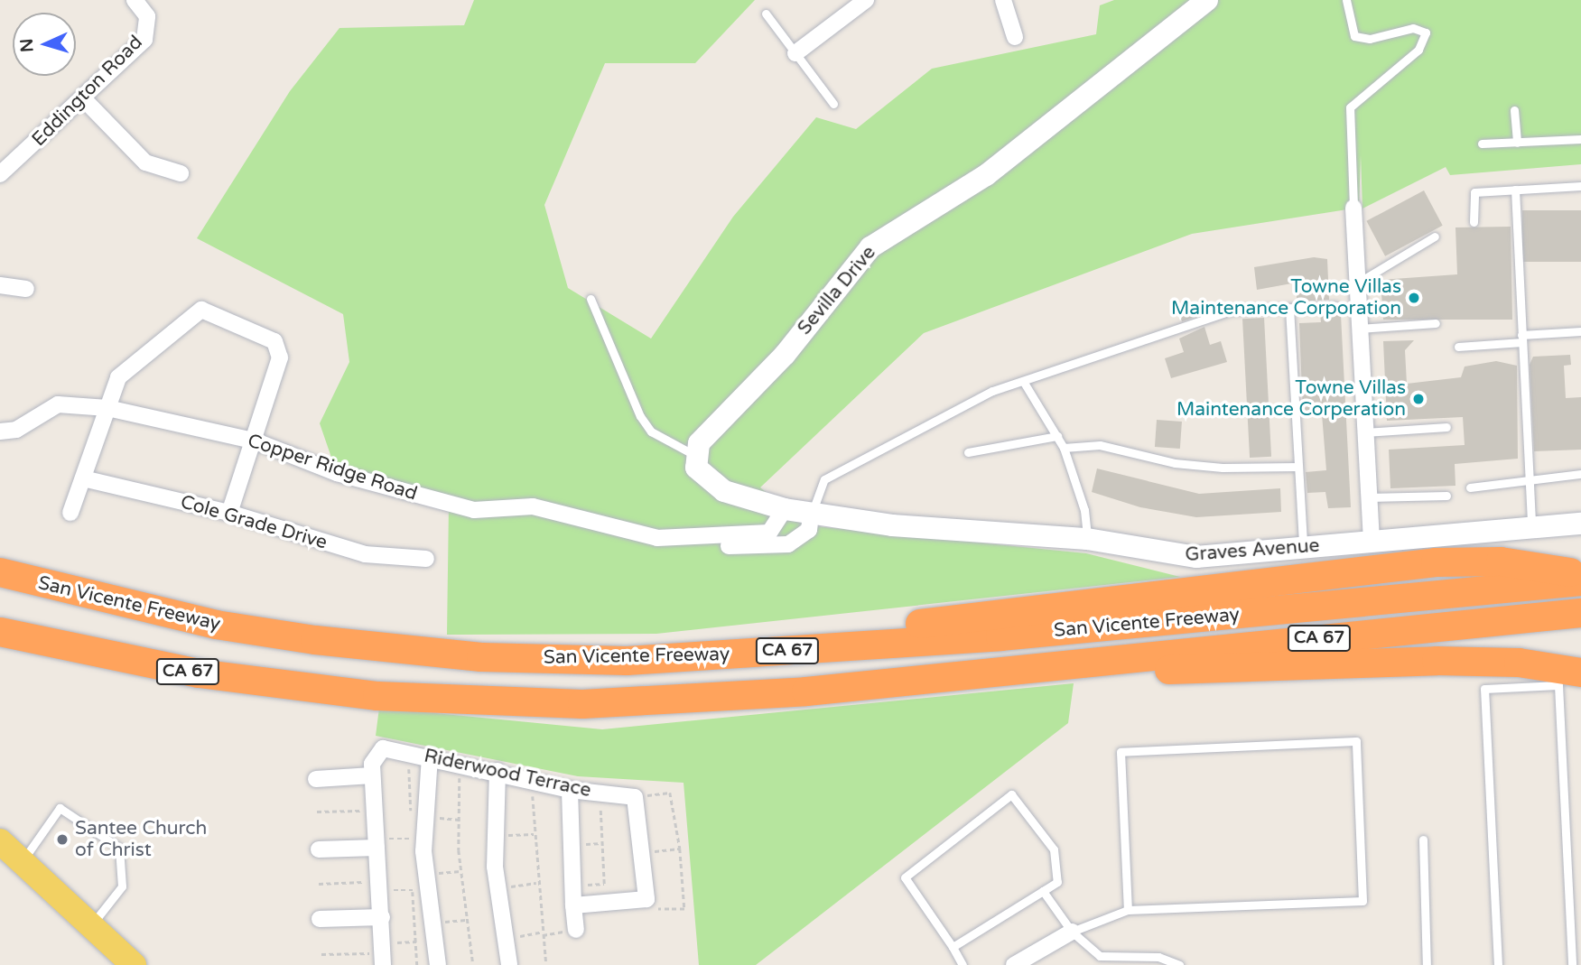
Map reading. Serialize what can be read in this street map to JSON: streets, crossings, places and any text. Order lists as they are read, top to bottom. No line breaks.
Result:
{"streets":{"highway":["San Vicente Freeway","CA 67"],"street":["Eddington Road","Sevilla Drive","Copper Ridge Road","Cole Grade Drive","Graves Avenue","Riderwood Terrace"]},"crossings":[["Copper Ridge Road","Graves Avenue"]],"places":["Towne Villas Maintenance Corporation","Towne Villas Maintenance Corperation","Santee Church of Christ"],"north":"left"}
